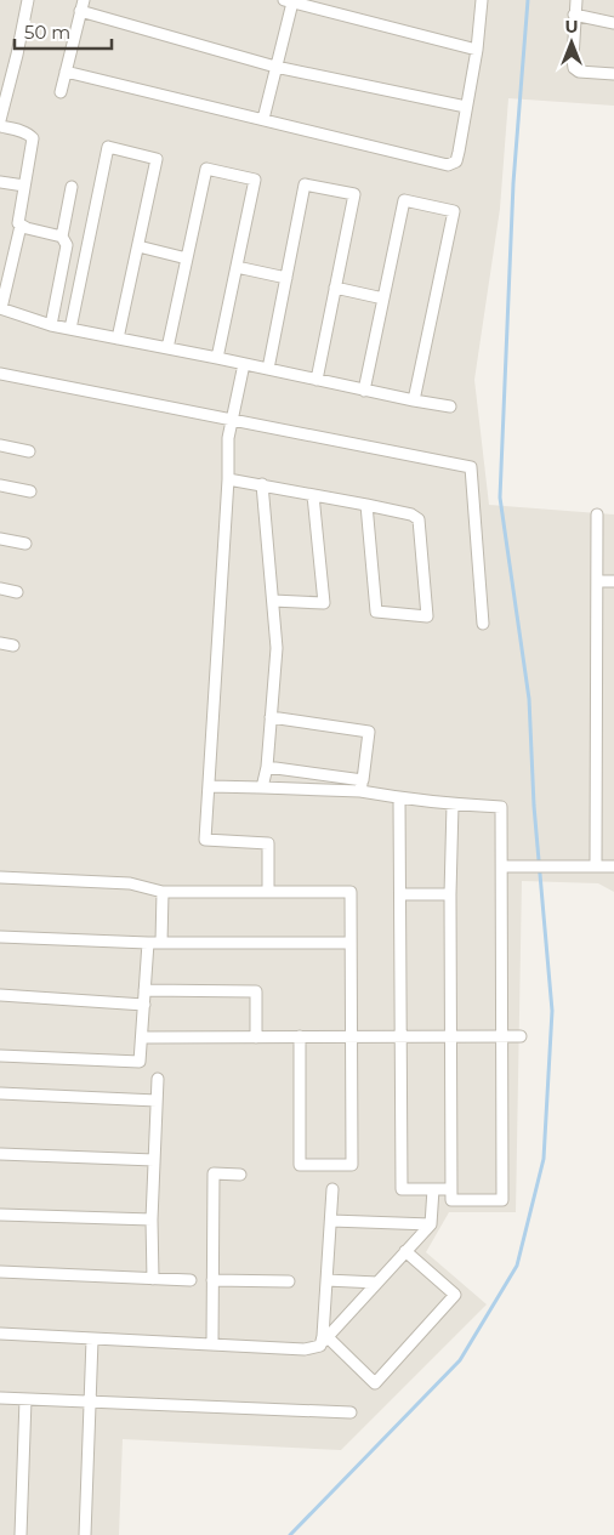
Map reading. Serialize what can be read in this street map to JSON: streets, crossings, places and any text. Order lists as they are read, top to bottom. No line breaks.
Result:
{"scale_bar":"50 m","north":"top"}
